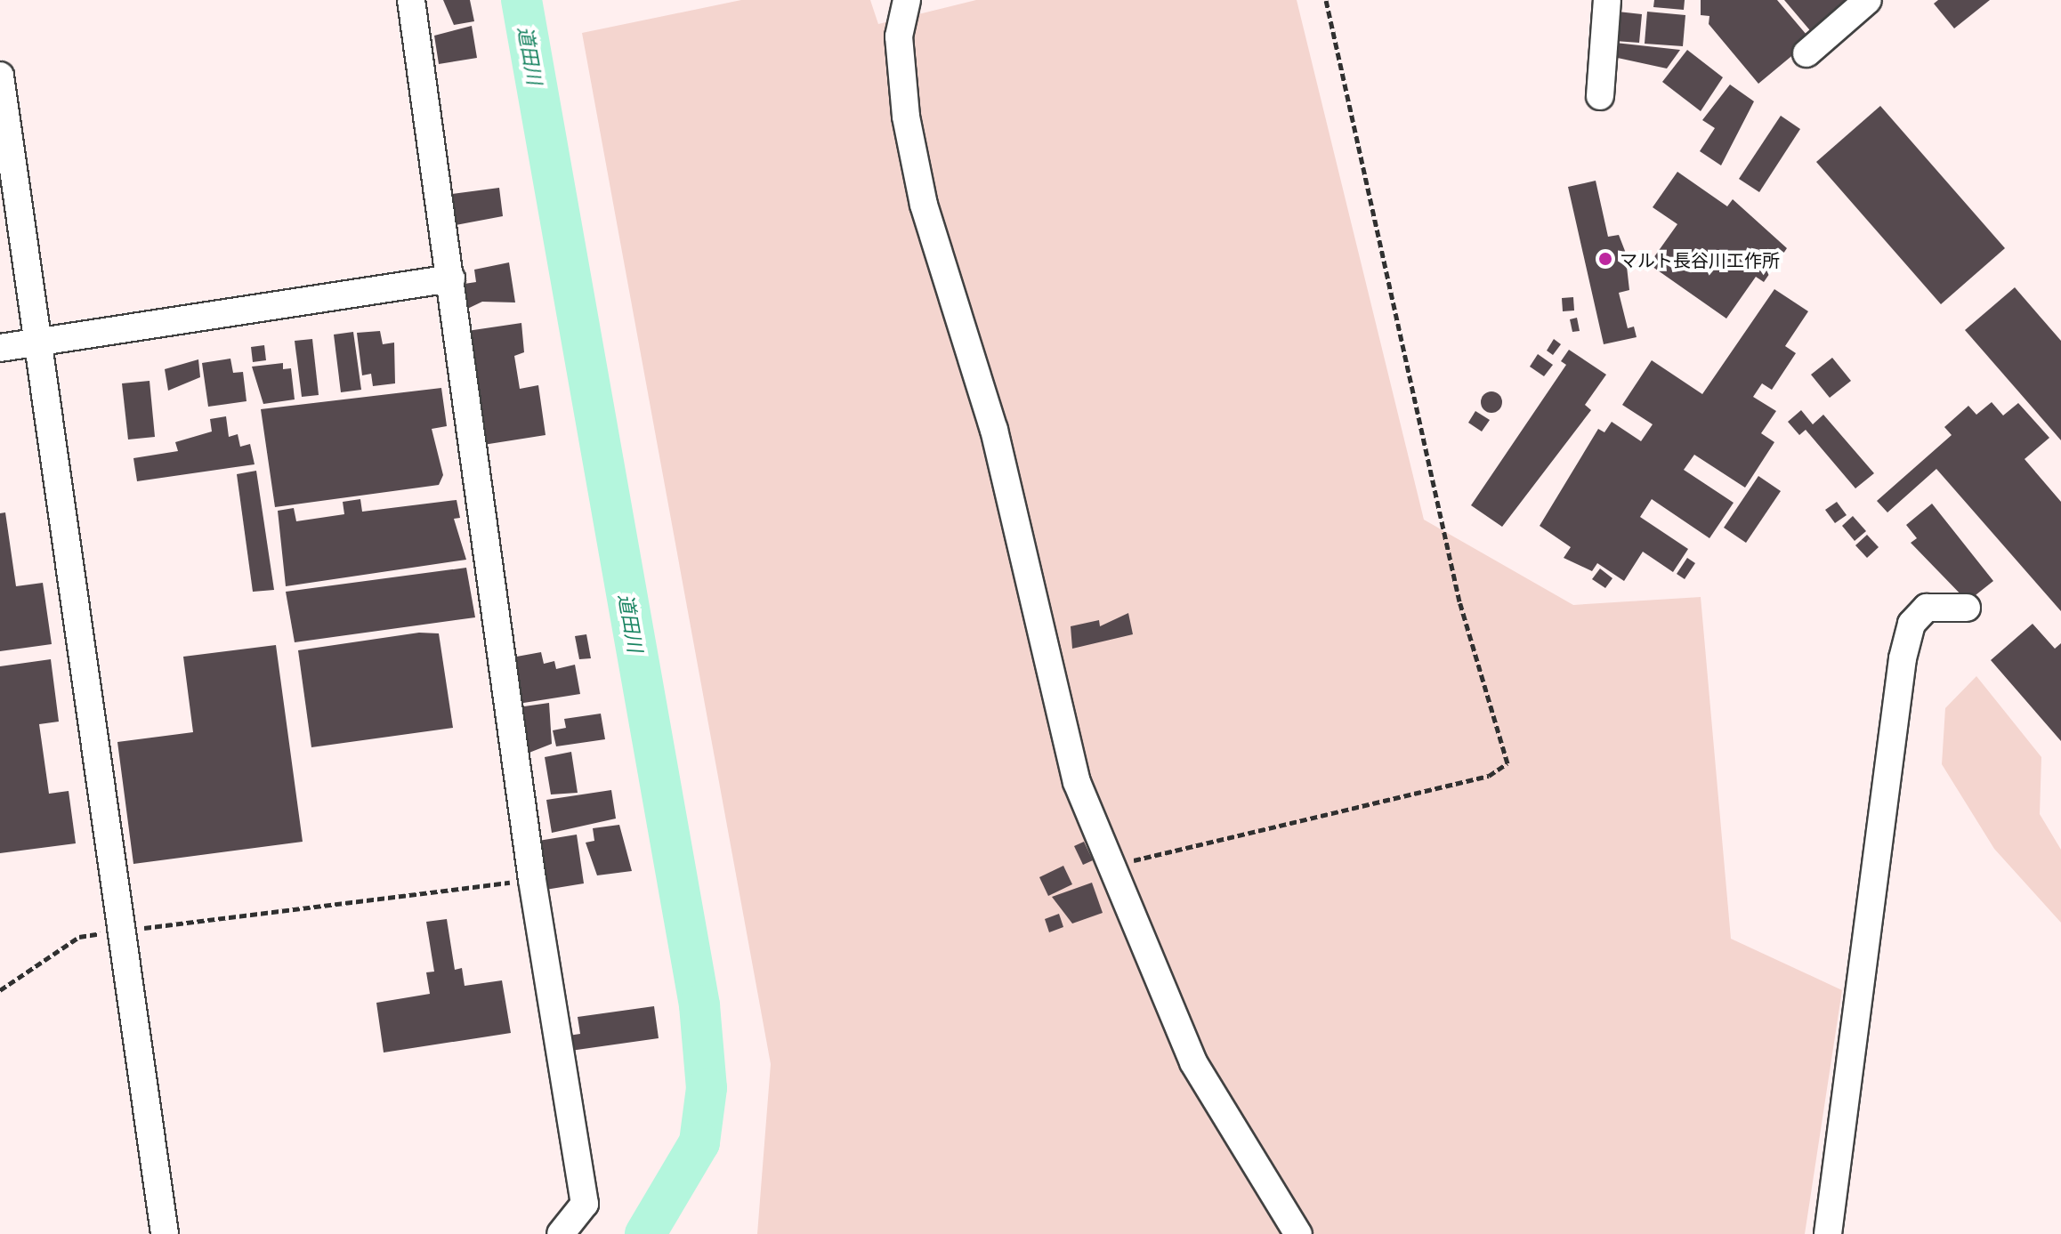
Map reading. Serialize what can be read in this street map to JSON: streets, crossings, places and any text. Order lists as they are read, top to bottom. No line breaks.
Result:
{"water":["道田川"],"places":["マルト長谷川工作所"]}
